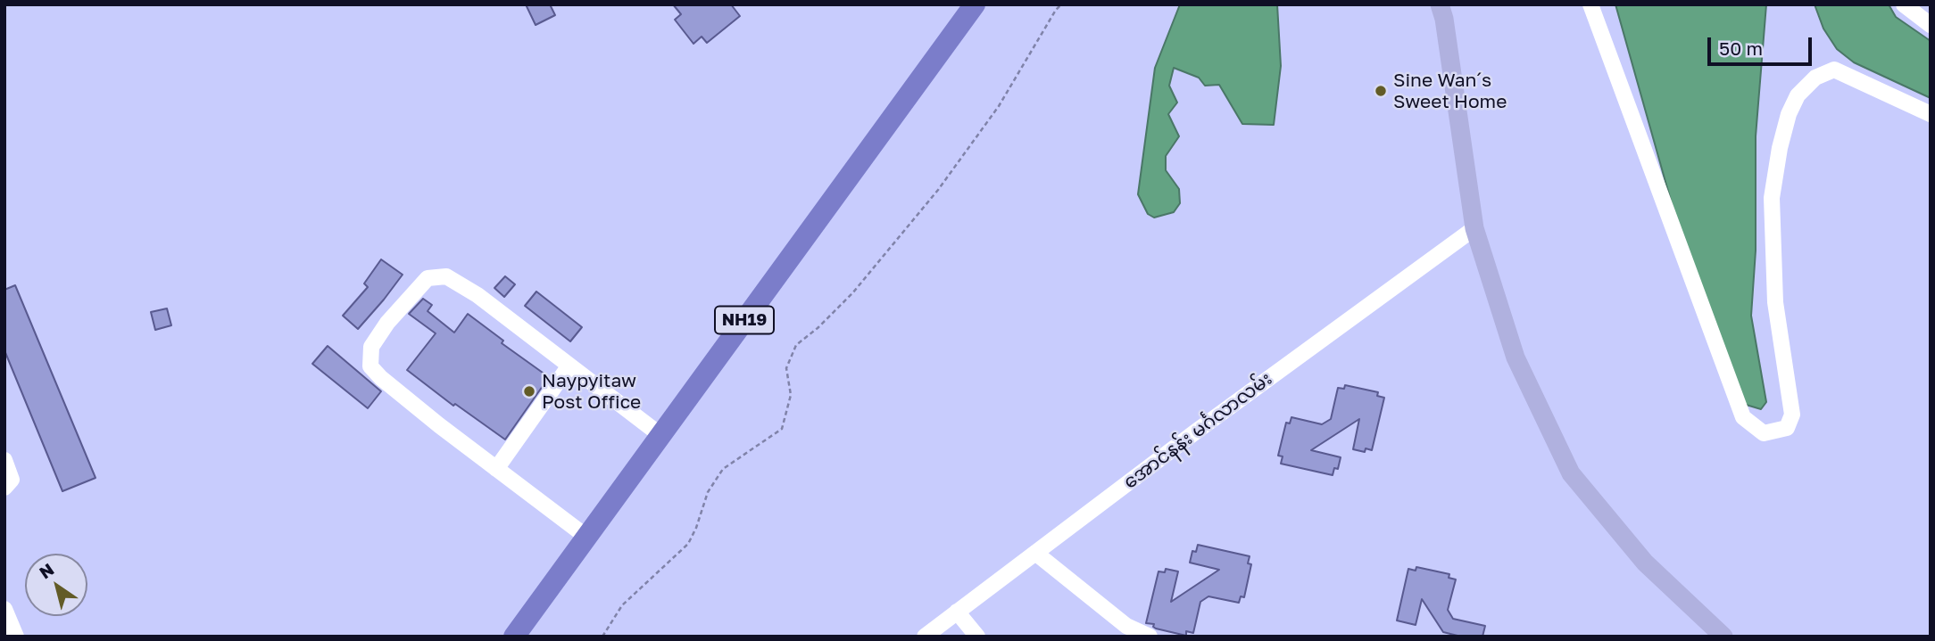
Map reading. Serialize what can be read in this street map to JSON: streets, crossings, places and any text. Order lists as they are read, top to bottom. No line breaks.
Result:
{"streets":{"highway":["NH19"],"street":["အောင်နန်း မင်္ဂလာလမ်း"]},"places":["Sine Wan´s Sweet Home","Naypyitaw Post Office"],"scale_bar":"50 m","north":"top left"}
